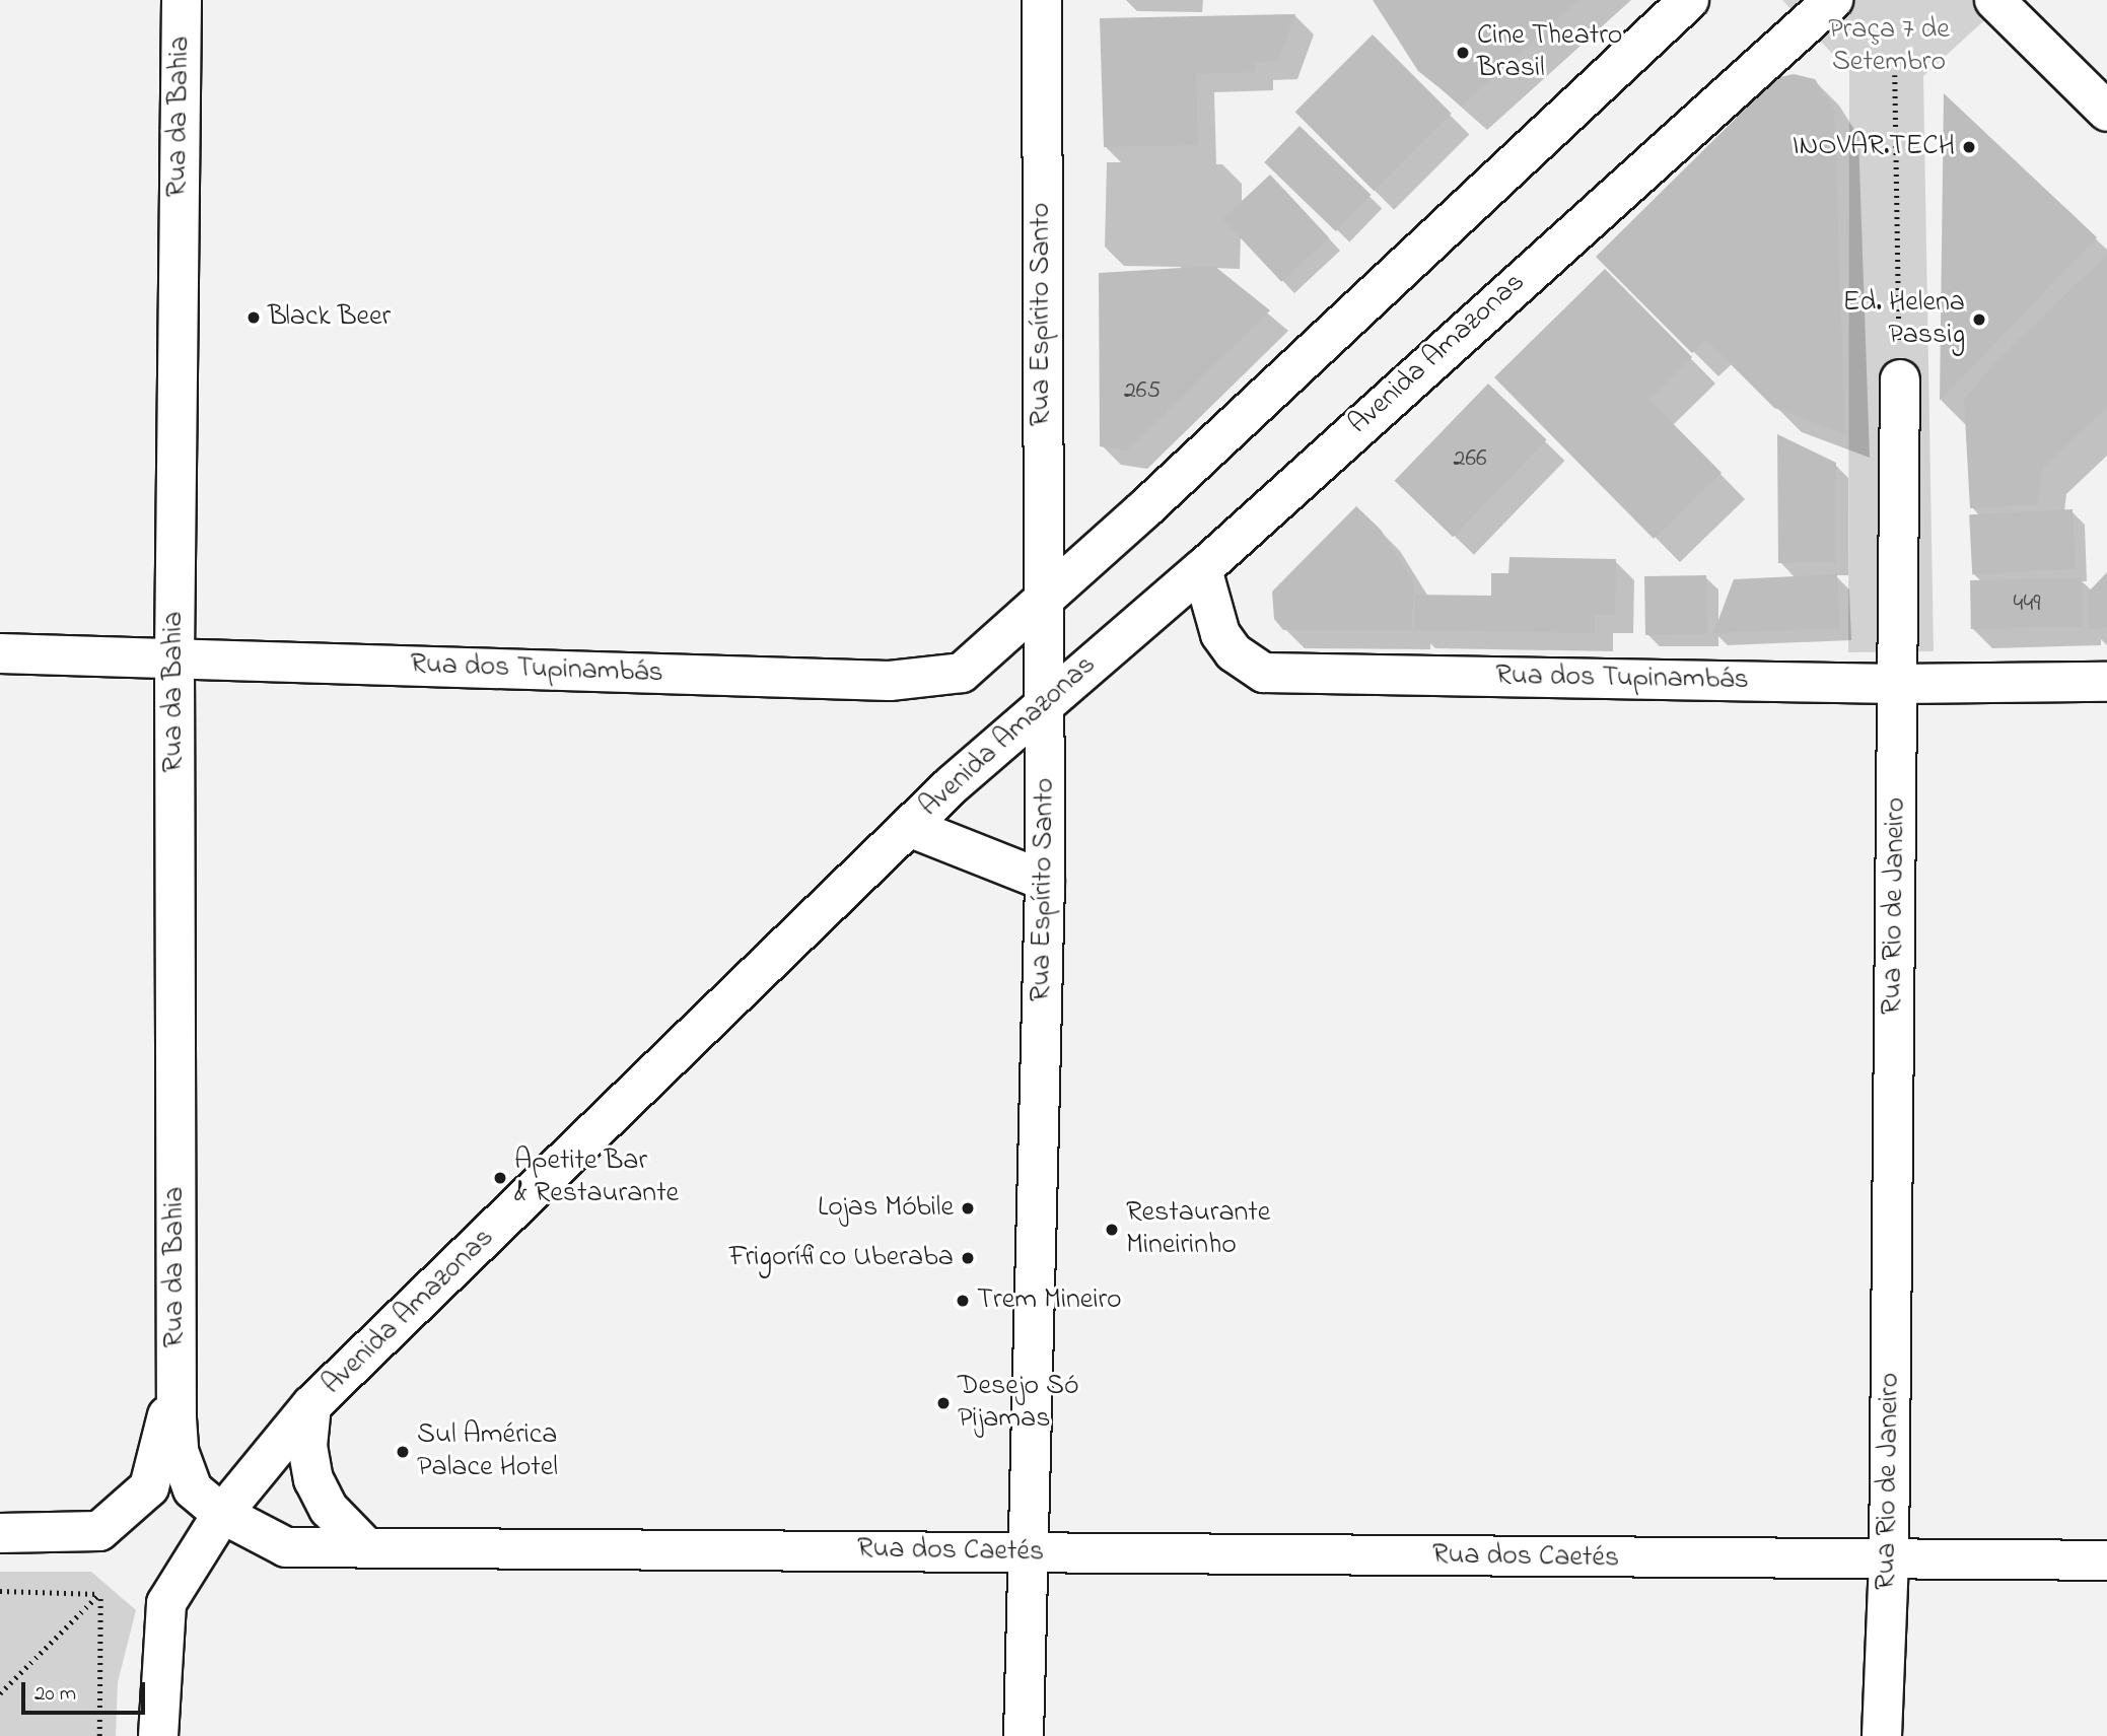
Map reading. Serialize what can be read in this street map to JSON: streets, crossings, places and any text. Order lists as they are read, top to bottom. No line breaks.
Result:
{"streets":{"street":["Rua da Bahia","Rua Espírito Santo","Avenida Amazonas","Rua dos Tupinambás","Rua Rio de Janeiro","Rua dos Caetés"]},"crossings":[["Rua da Bahia","Rua dos Tupinambás"],["Rua da Bahia","Rua dos Caetés"],["Rua Espírito Santo","Avenida Amazonas"],["Rua Espírito Santo","Rua dos Tupinambás"],["Rua Espírito Santo","Rua dos Caetés"],["Avenida Amazonas","Rua dos Tupinambás"],["Avenida Amazonas","Rua dos Caetés"],["Rua dos Tupinambás","Rua Rio de Janeiro"],["Rua Rio de Janeiro","Rua dos Caetés"]],"parks":["Praça 7 de Setembro"],"places":["Cine Theatro Brasil","INOVAR.TECH","Black Beer","Ed. Helena Passig","Apetite Bar & Restaurante","Lojas Móbile","Restaurante Mineirinho","Frigorífico Uberaba","Trem Mineiro","Desejo Só Pijamas","Sul América Palace Hotel"],"house_numbers":["265","266","449"],"scale_bar":"20 m"}
